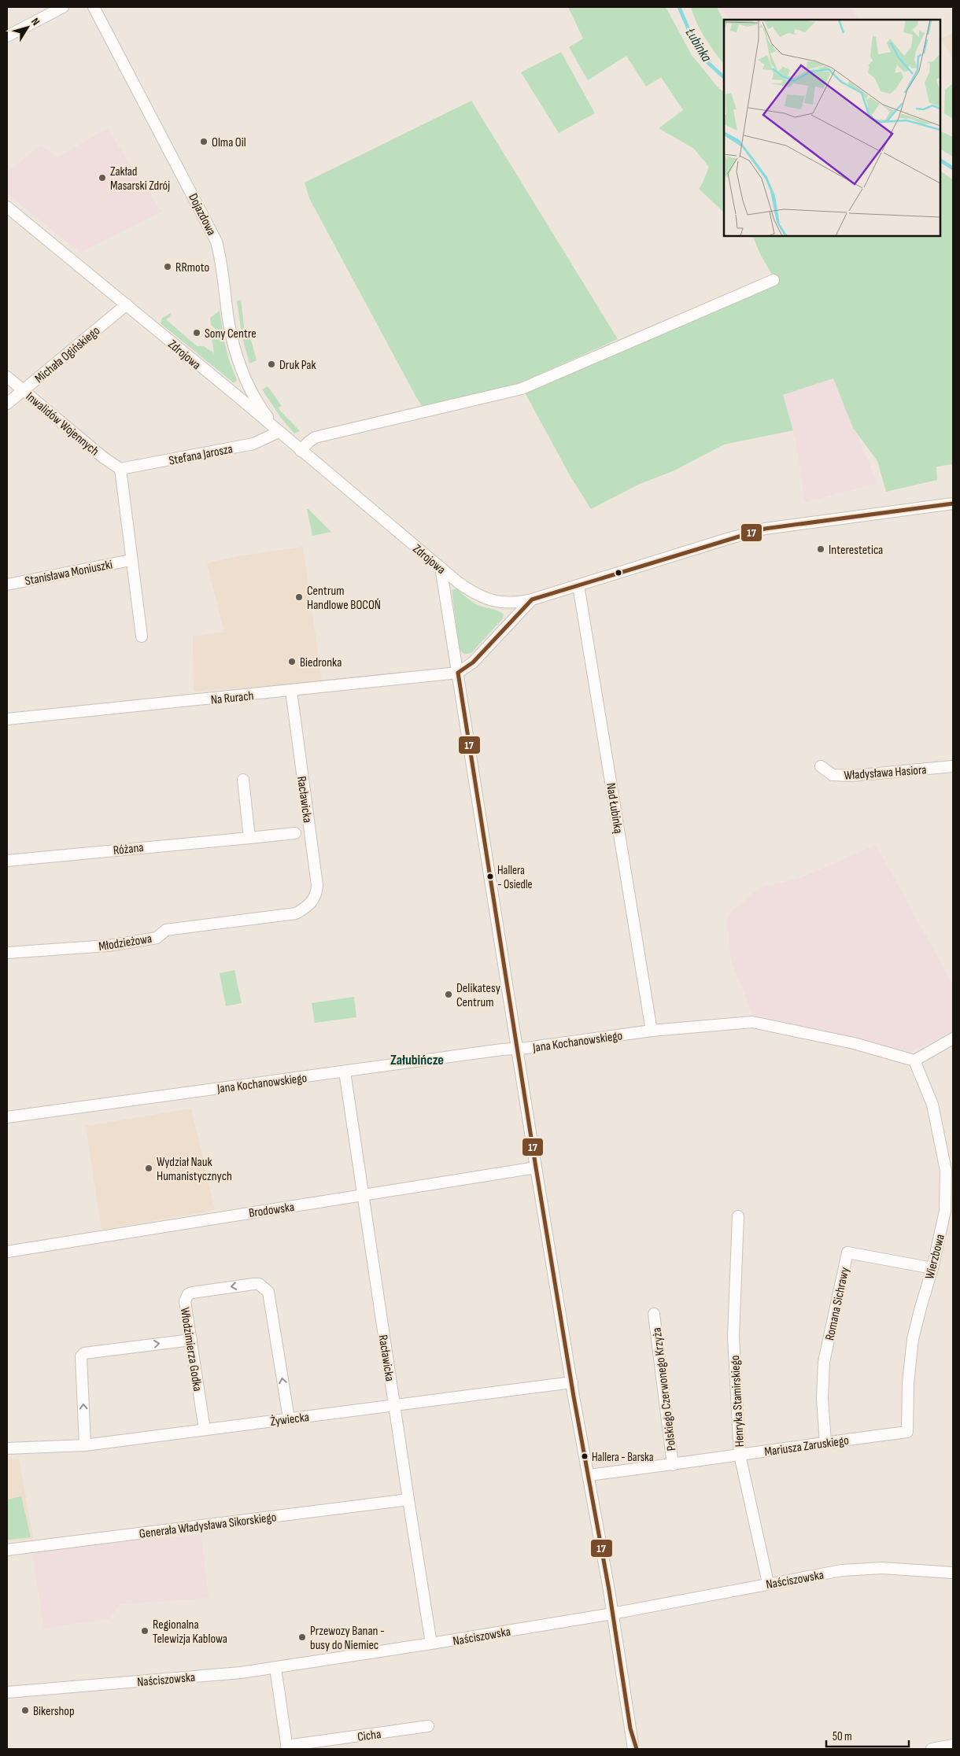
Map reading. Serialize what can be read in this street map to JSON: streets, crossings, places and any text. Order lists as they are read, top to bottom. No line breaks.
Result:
{"streets":{"street":["Dojazdowa","Michała Ogińskiego","Zdrojowa","Inwalidów Wojennych","Stefana Jarosza","Stanisława Moniuszki","Na Rurach","Władysława Hasiora","Racławicka","Nad Łubinką","Różana","Młodzieżowa","Jana Kochanowskiego","Brodowska","Wierzbowa","Romana Sichrawy","Włodzimierza Godka","Polskiego Czerwonego Krzyża","Henryka Stamirskiego","Żywiecka","Mariusza Zaruskiego","Generała Władysława Sikorskiego","Naściszowska","Cicha"]},"crossings":[["Dojazdowa","Zdrojowa"],["Dojazdowa","Stefana Jarosza"],["Michała Ogińskiego","Zdrojowa"],["Michała Ogińskiego","Inwalidów Wojennych"],["Zdrojowa","Stefana Jarosza"],["Zdrojowa","Nad Łubinką"],["Inwalidów Wojennych","Stefana Jarosza"],["Na Rurach","Racławicka"],["Racławicka","Młodzieżowa"],["Racławicka","Jana Kochanowskiego"],["Racławicka","Brodowska"],["Racławicka","Żywiecka"],["Racławicka","Generała Władysława Sikorskiego"],["Racławicka","Naściszowska"],["Nad Łubinką","Jana Kochanowskiego"],["Jana Kochanowskiego","Wierzbowa"],["Wierzbowa","Romana Sichrawy"],["Wierzbowa","Mariusza Zaruskiego"],["Romana Sichrawy","Mariusza Zaruskiego"],["Włodzimierza Godka","Żywiecka"],["Polskiego Czerwonego Krzyża","Mariusza Zaruskiego"],["Henryka Stamirskiego","Mariusza Zaruskiego"],["Henryka Stamirskiego","Naściszowska"],["Naściszowska","Cicha"]],"districts":["Załubińcze"],"water":["Łubinka"],"places":["Olma Oil","Zakład Masarski Zdrój","RRmoto","Sony Centre","Druk Pak","Interestetica","Centrum Handlowe BOCOŃ","Biedronka","Hallera - Osiedle","Delikatesy Centrum","Wydział Nauk Humanistycznych","Hallera - Barska","Regionalna Telewizja Kablowa","Przewozy Banan - busy do Niemiec","Bikershop"],"lines":["transit line 17"],"scale_bar":"50 m","north":"top right"}
